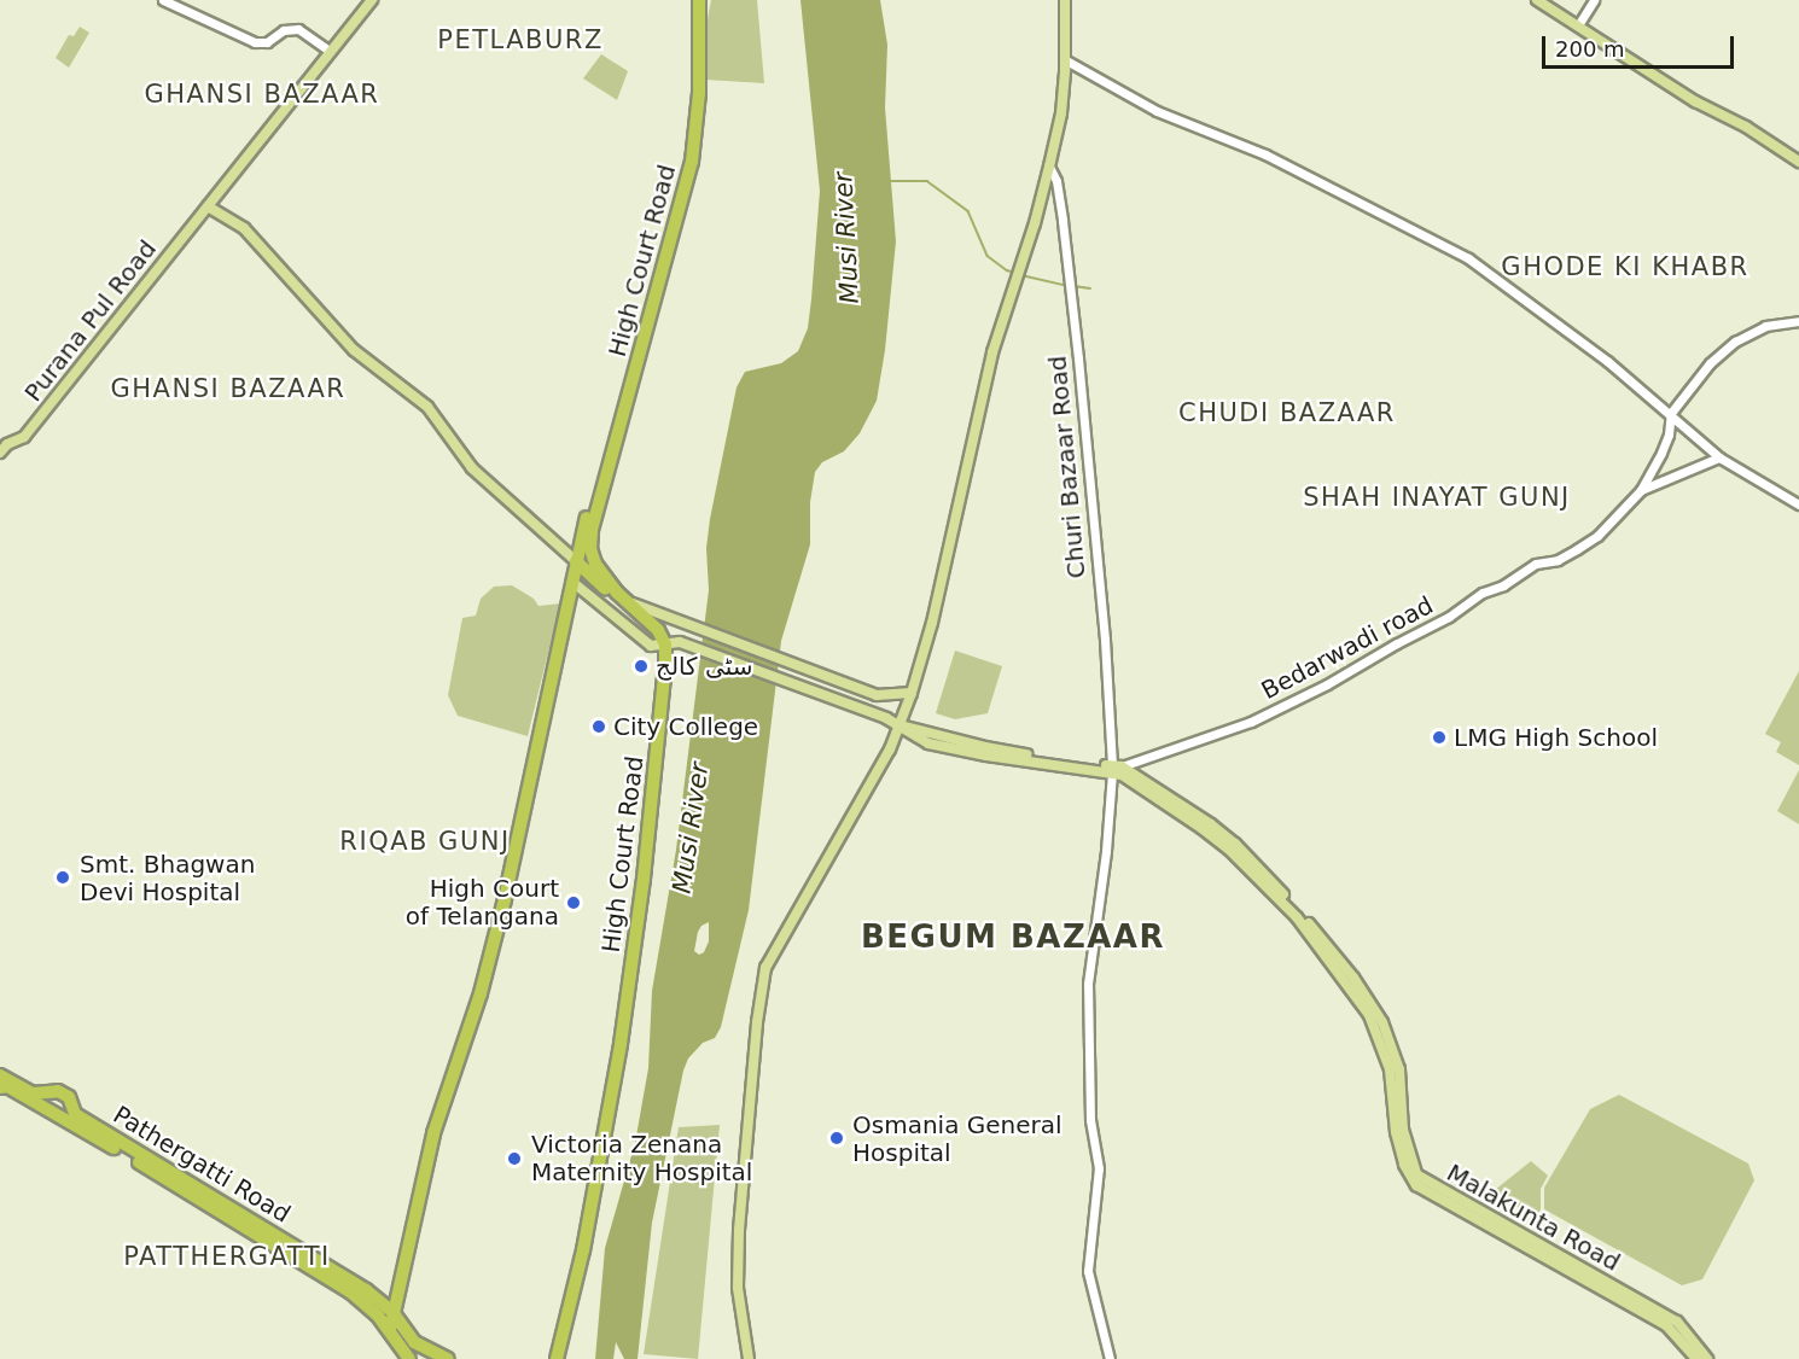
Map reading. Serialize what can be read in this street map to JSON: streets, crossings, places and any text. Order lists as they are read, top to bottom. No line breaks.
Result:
{"streets":{"highway":["High Court Road","Pathergatti Road"],"main road":["Purana Pul Road","Malakunta Road"],"street":["Churi Bazaar Road","Bedarwadi road"]},"crossings":[["Churi Bazaar Road","Bedarwadi road"],["Churi Bazaar Road","Malakunta Road"],["Bedarwadi road","Malakunta Road"]],"districts":["PETLABURZ","GHANSI BAZAAR","GHODE KI KHABR","GHANSI BAZAAR","CHUDI BAZAAR","SHAH INAYAT GUNJ","RIQAB GUNJ","BEGUM BAZAAR","PATTHERGATTI"],"water":["Musi River"],"places":["سٹی کالج","City College","LMG High School","Smt. Bhagwan Devi Hospital","High Court of Telangana","Osmania General Hospital","Victoria Zenana Maternity Hospital"],"scale_bar":"200 m"}
